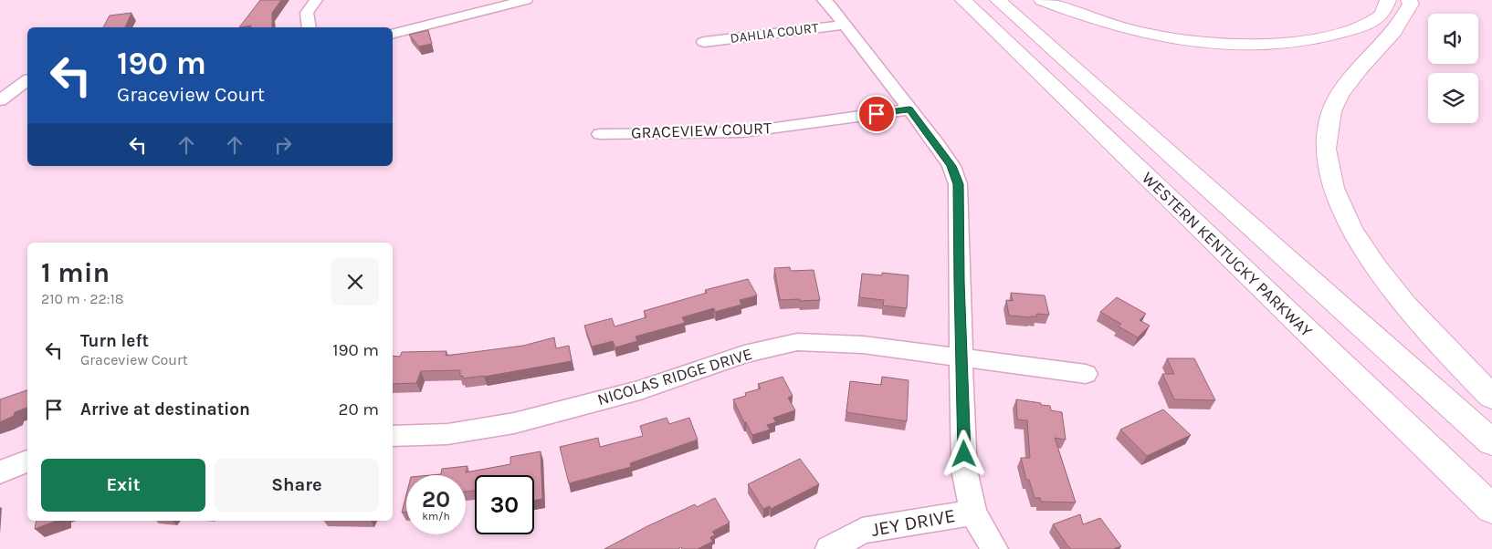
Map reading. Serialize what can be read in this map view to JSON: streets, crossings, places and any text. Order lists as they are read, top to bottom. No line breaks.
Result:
{"streets":{"highway":["WESTERN KENTUCKY PARKWAY"],"street":["DAHLIA COURT","GRACEVIEW COURT","NICOLAS RIDGE DRIVE","JEY DRIVE"]},"page":{"turn":["190 m","Graceview Court"],"heading":["1 min","210 m · 22:18"],"list":[{"name":"Turn left","note":"Graceview Court","value":"190 m"},{"name":"Arrive at destination","value":"20 m"}],"buttons":["Exit","Share"],"speed":"20 km/h","limit":"30"}}
